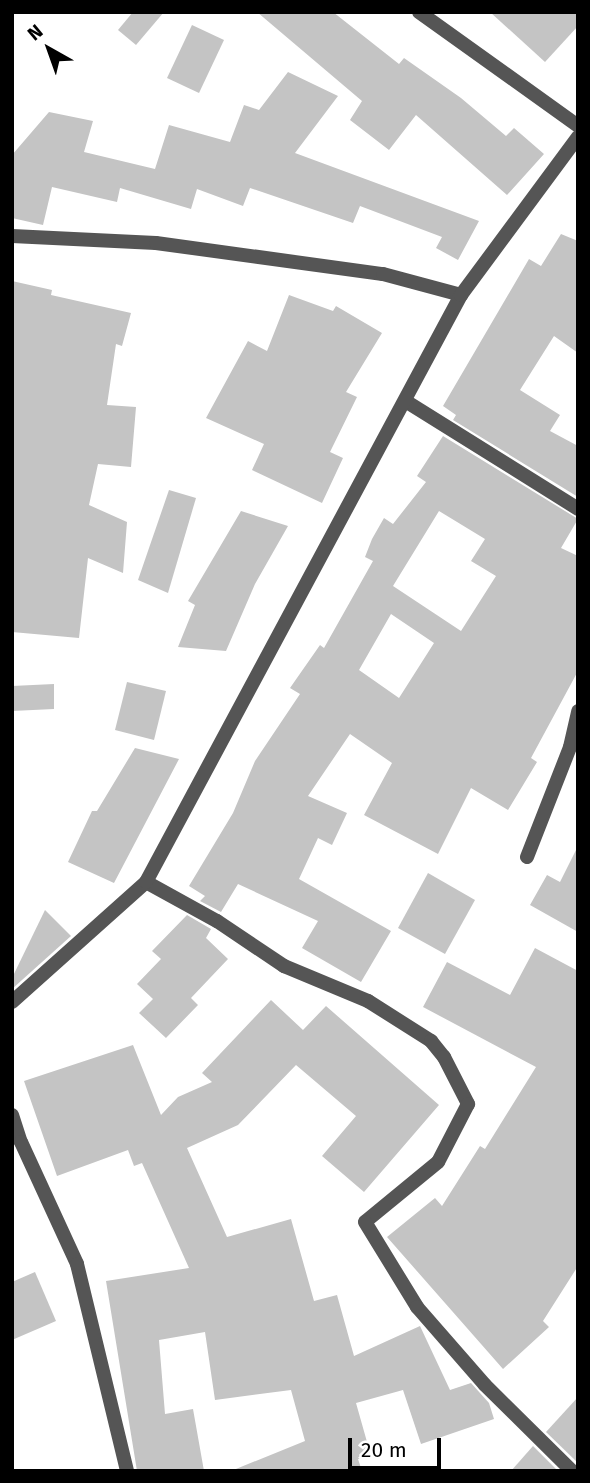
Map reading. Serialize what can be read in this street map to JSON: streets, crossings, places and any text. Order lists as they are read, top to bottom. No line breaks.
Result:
{"scale_bar":"20 m","north":"top left"}
